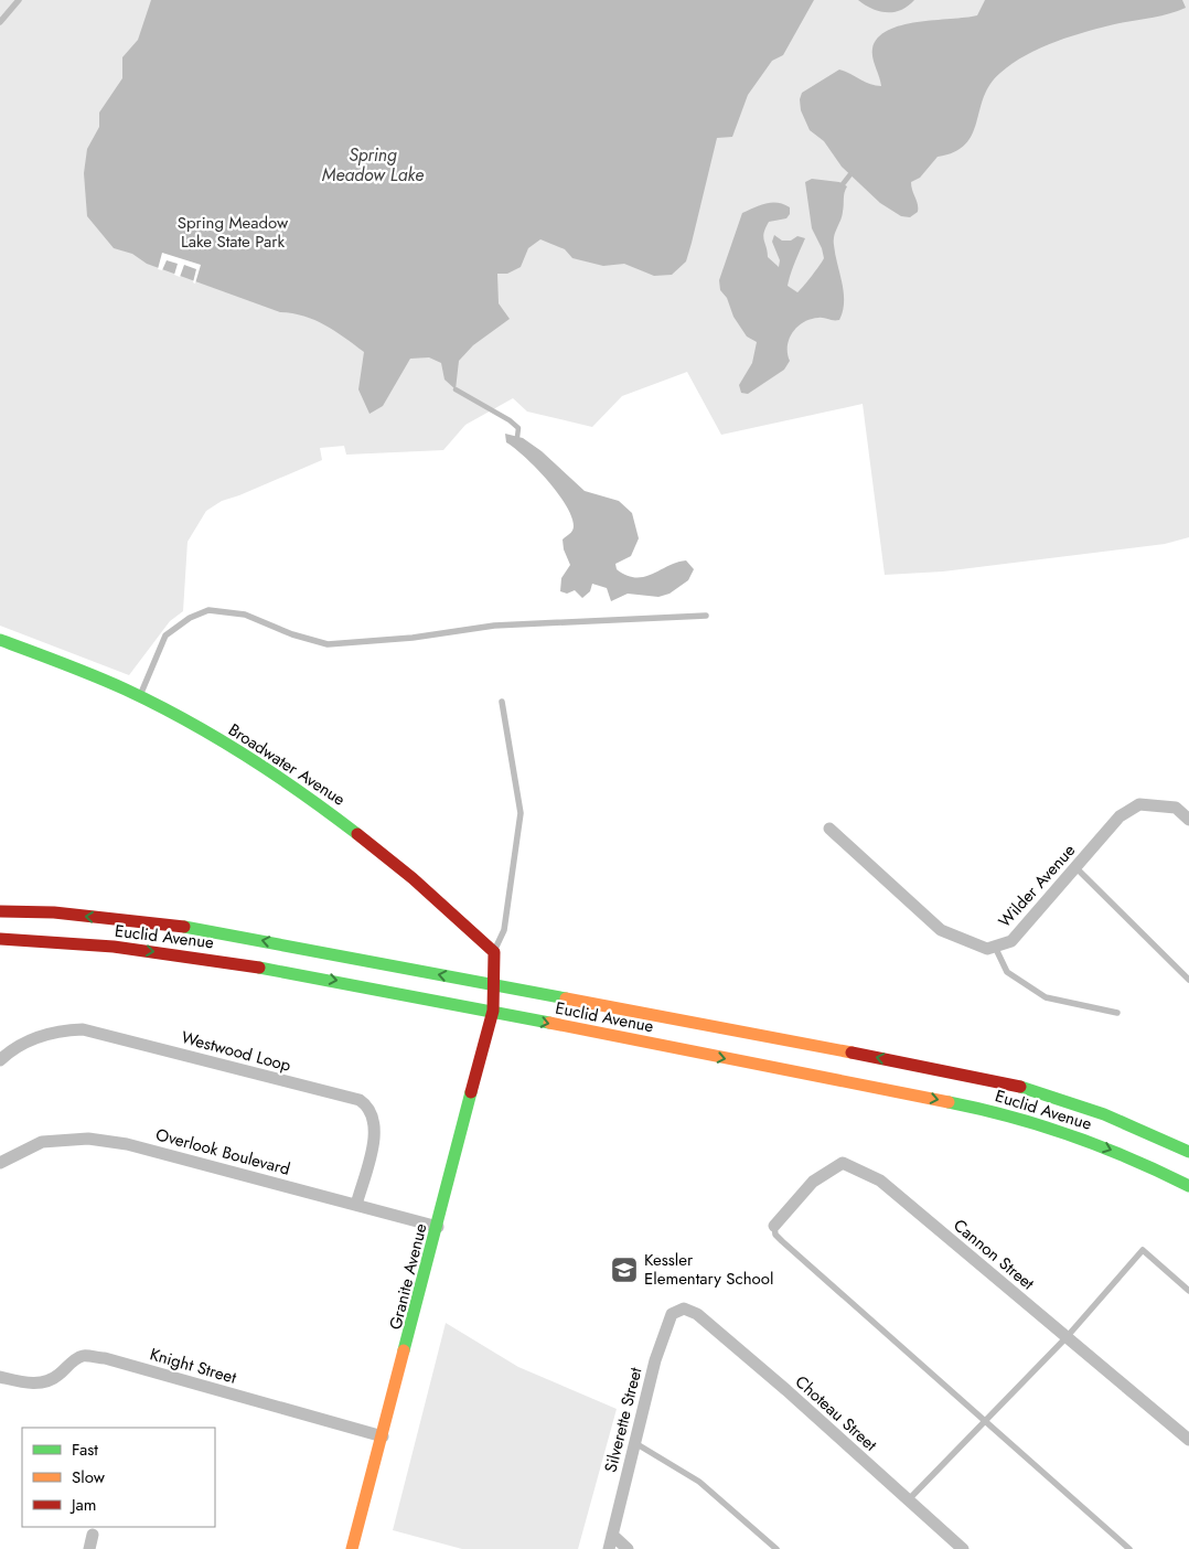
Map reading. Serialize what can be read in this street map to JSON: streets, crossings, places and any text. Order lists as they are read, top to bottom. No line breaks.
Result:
{"streets":{"main road":["Broadwater Avenue","Euclid Avenue","Granite Avenue"],"street":["Wilder Avenue","Westwood Loop","Overlook Boulevard","Cannon Street","Knight Street","Choteau Street","Silverette Street"]},"crossings":[["Euclid Avenue","Granite Avenue"],["Westwood Loop","Overlook Boulevard"],["Overlook Boulevard","Granite Avenue"],["Granite Avenue","Knight Street"],["Choteau Street","Silverette Street"]],"water":["Spring Meadow Lake"],"parks":["Spring Meadow Lake State Park"],"places":{"school or university":["Kessler Elementary School"]},"legend":["Fast","Slow","Jam"]}
